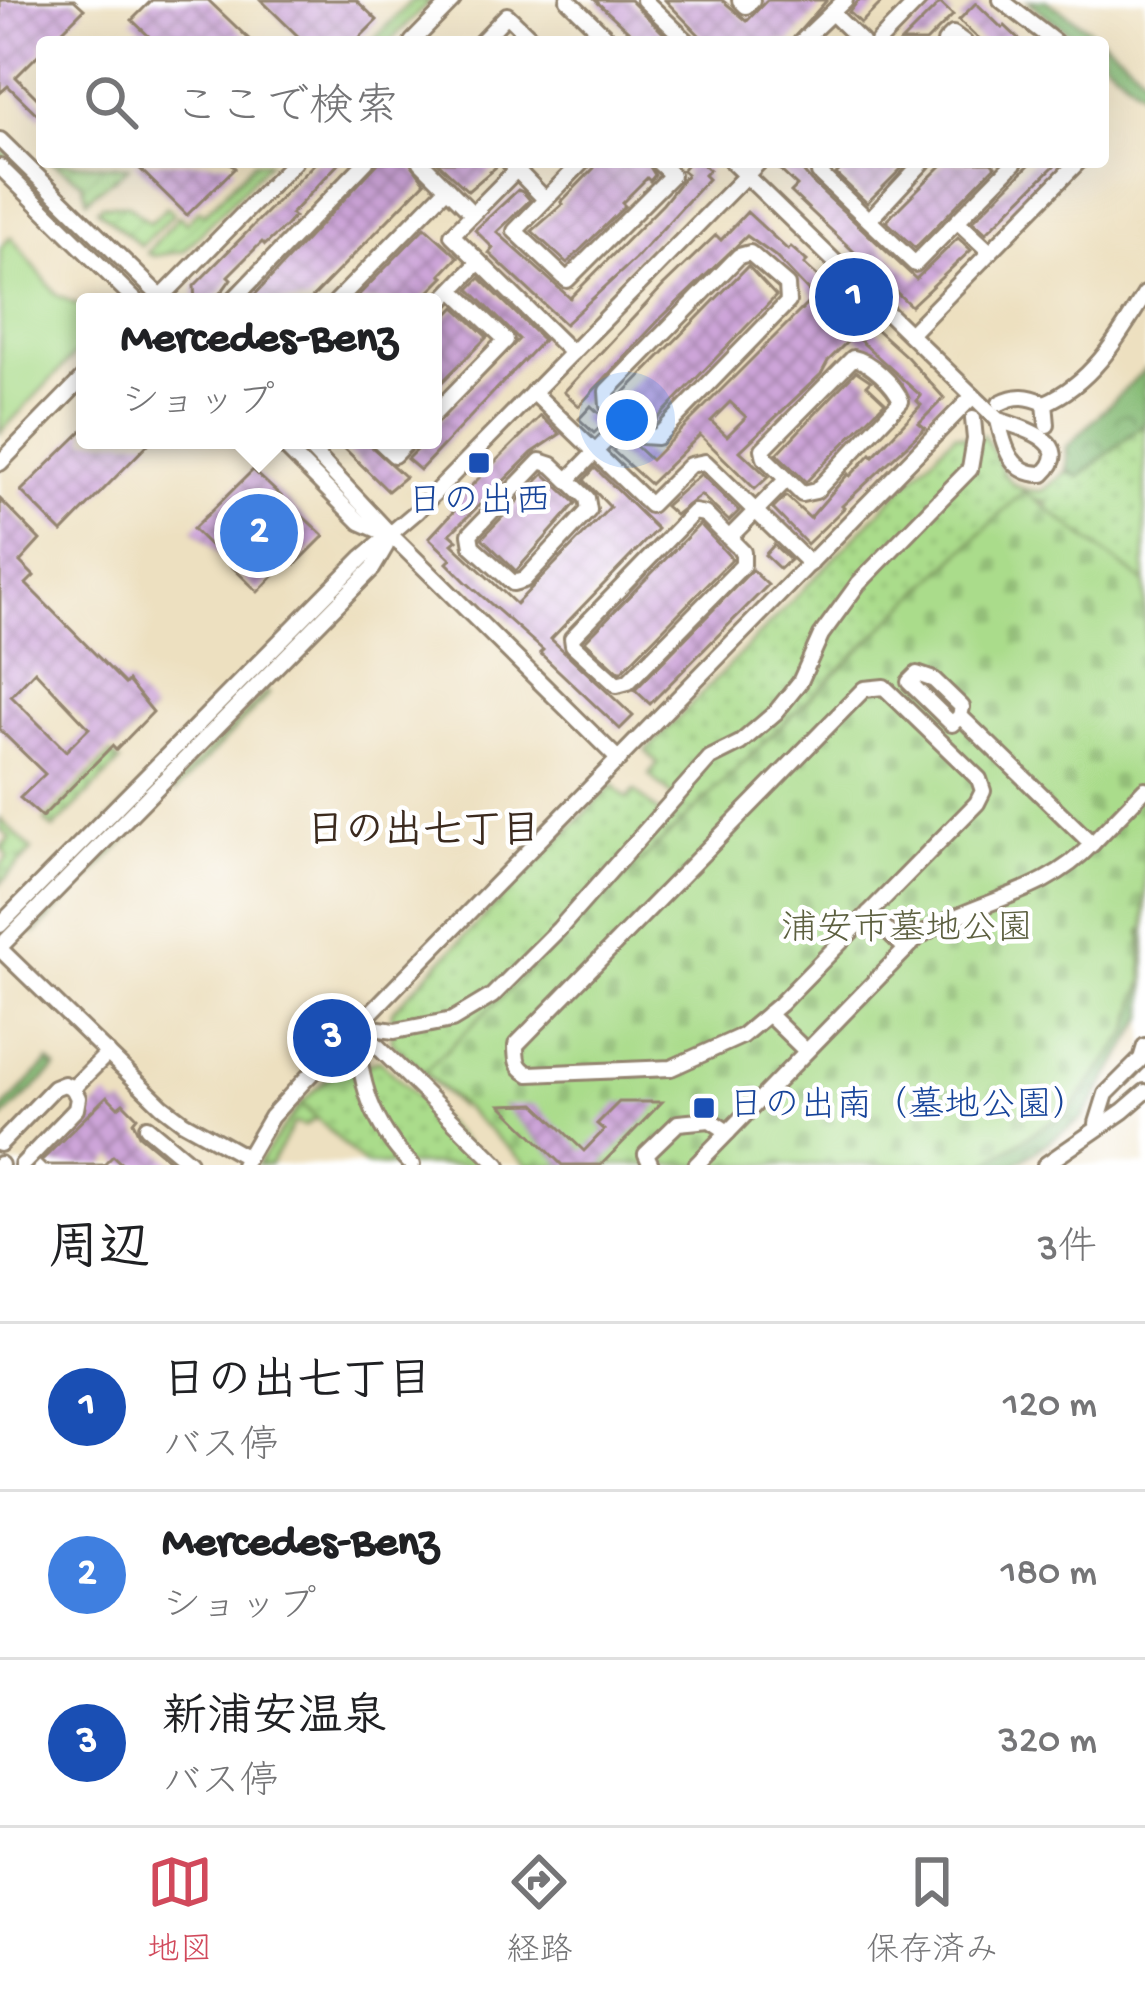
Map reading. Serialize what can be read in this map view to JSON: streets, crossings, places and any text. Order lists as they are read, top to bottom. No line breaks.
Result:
{"districts":["日の出七丁目"],"parks":["浦安市墓地公園"],"places":{"transit":["日の出西","日の出南（墓地公園）"]},"page":{"search":"ここで検索","pins":["1","2","3"],"popup":["Mercedes-Benz","ショップ"],"heading":["周辺","3件"],"list":[{"mark":"1","name":"日の出七丁目","note":"バス停","value":"120 m"},{"mark":"2","name":"Mercedes-Benz","note":"ショップ","value":"180 m"},{"mark":"3","name":"新浦安温泉","note":"バス停","value":"320 m"}],"nav":["地図","経路","保存済み"]}}
